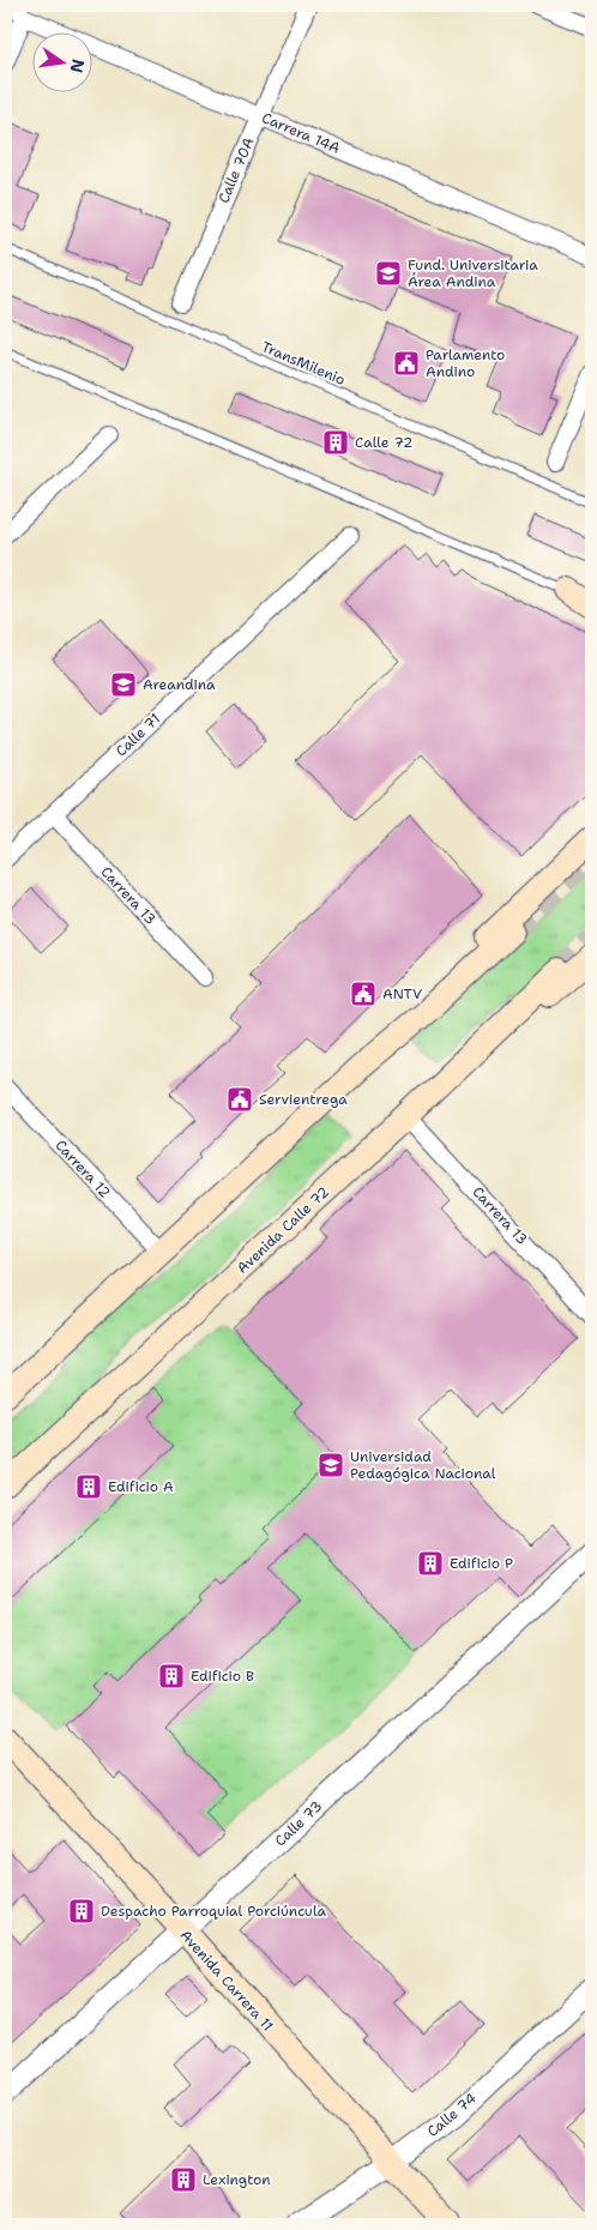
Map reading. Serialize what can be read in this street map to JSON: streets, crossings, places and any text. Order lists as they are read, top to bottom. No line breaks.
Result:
{"streets":{"main road":["Avenida Calle 72","Avenida Carrera 11"],"street":["Carrera 14A","Calle 70A","Calle 71","Carrera 13","Carrera 12","Calle 73","Calle 74"],"lane":["TransMilenio"]},"crossings":[["Carrera 14A","Calle 70A"],["Calle 71","Carrera 13"],["Carrera 13","Avenida Calle 72"],["Calle 73","Avenida Carrera 11"],["Avenida Carrera 11","Calle 74"]],"places":{"school or university":["Fund. Universitaria Área Andina","Areandina","Universidad Pedagógica Nacional"],"public building":["Parlamento Andino","ANTV","Servientrega"],"building":["Calle 72","Edificio A","Edificio P","Edificio B","Despacho Parroquial Porciúncula","Lexington"]},"north":"right"}
